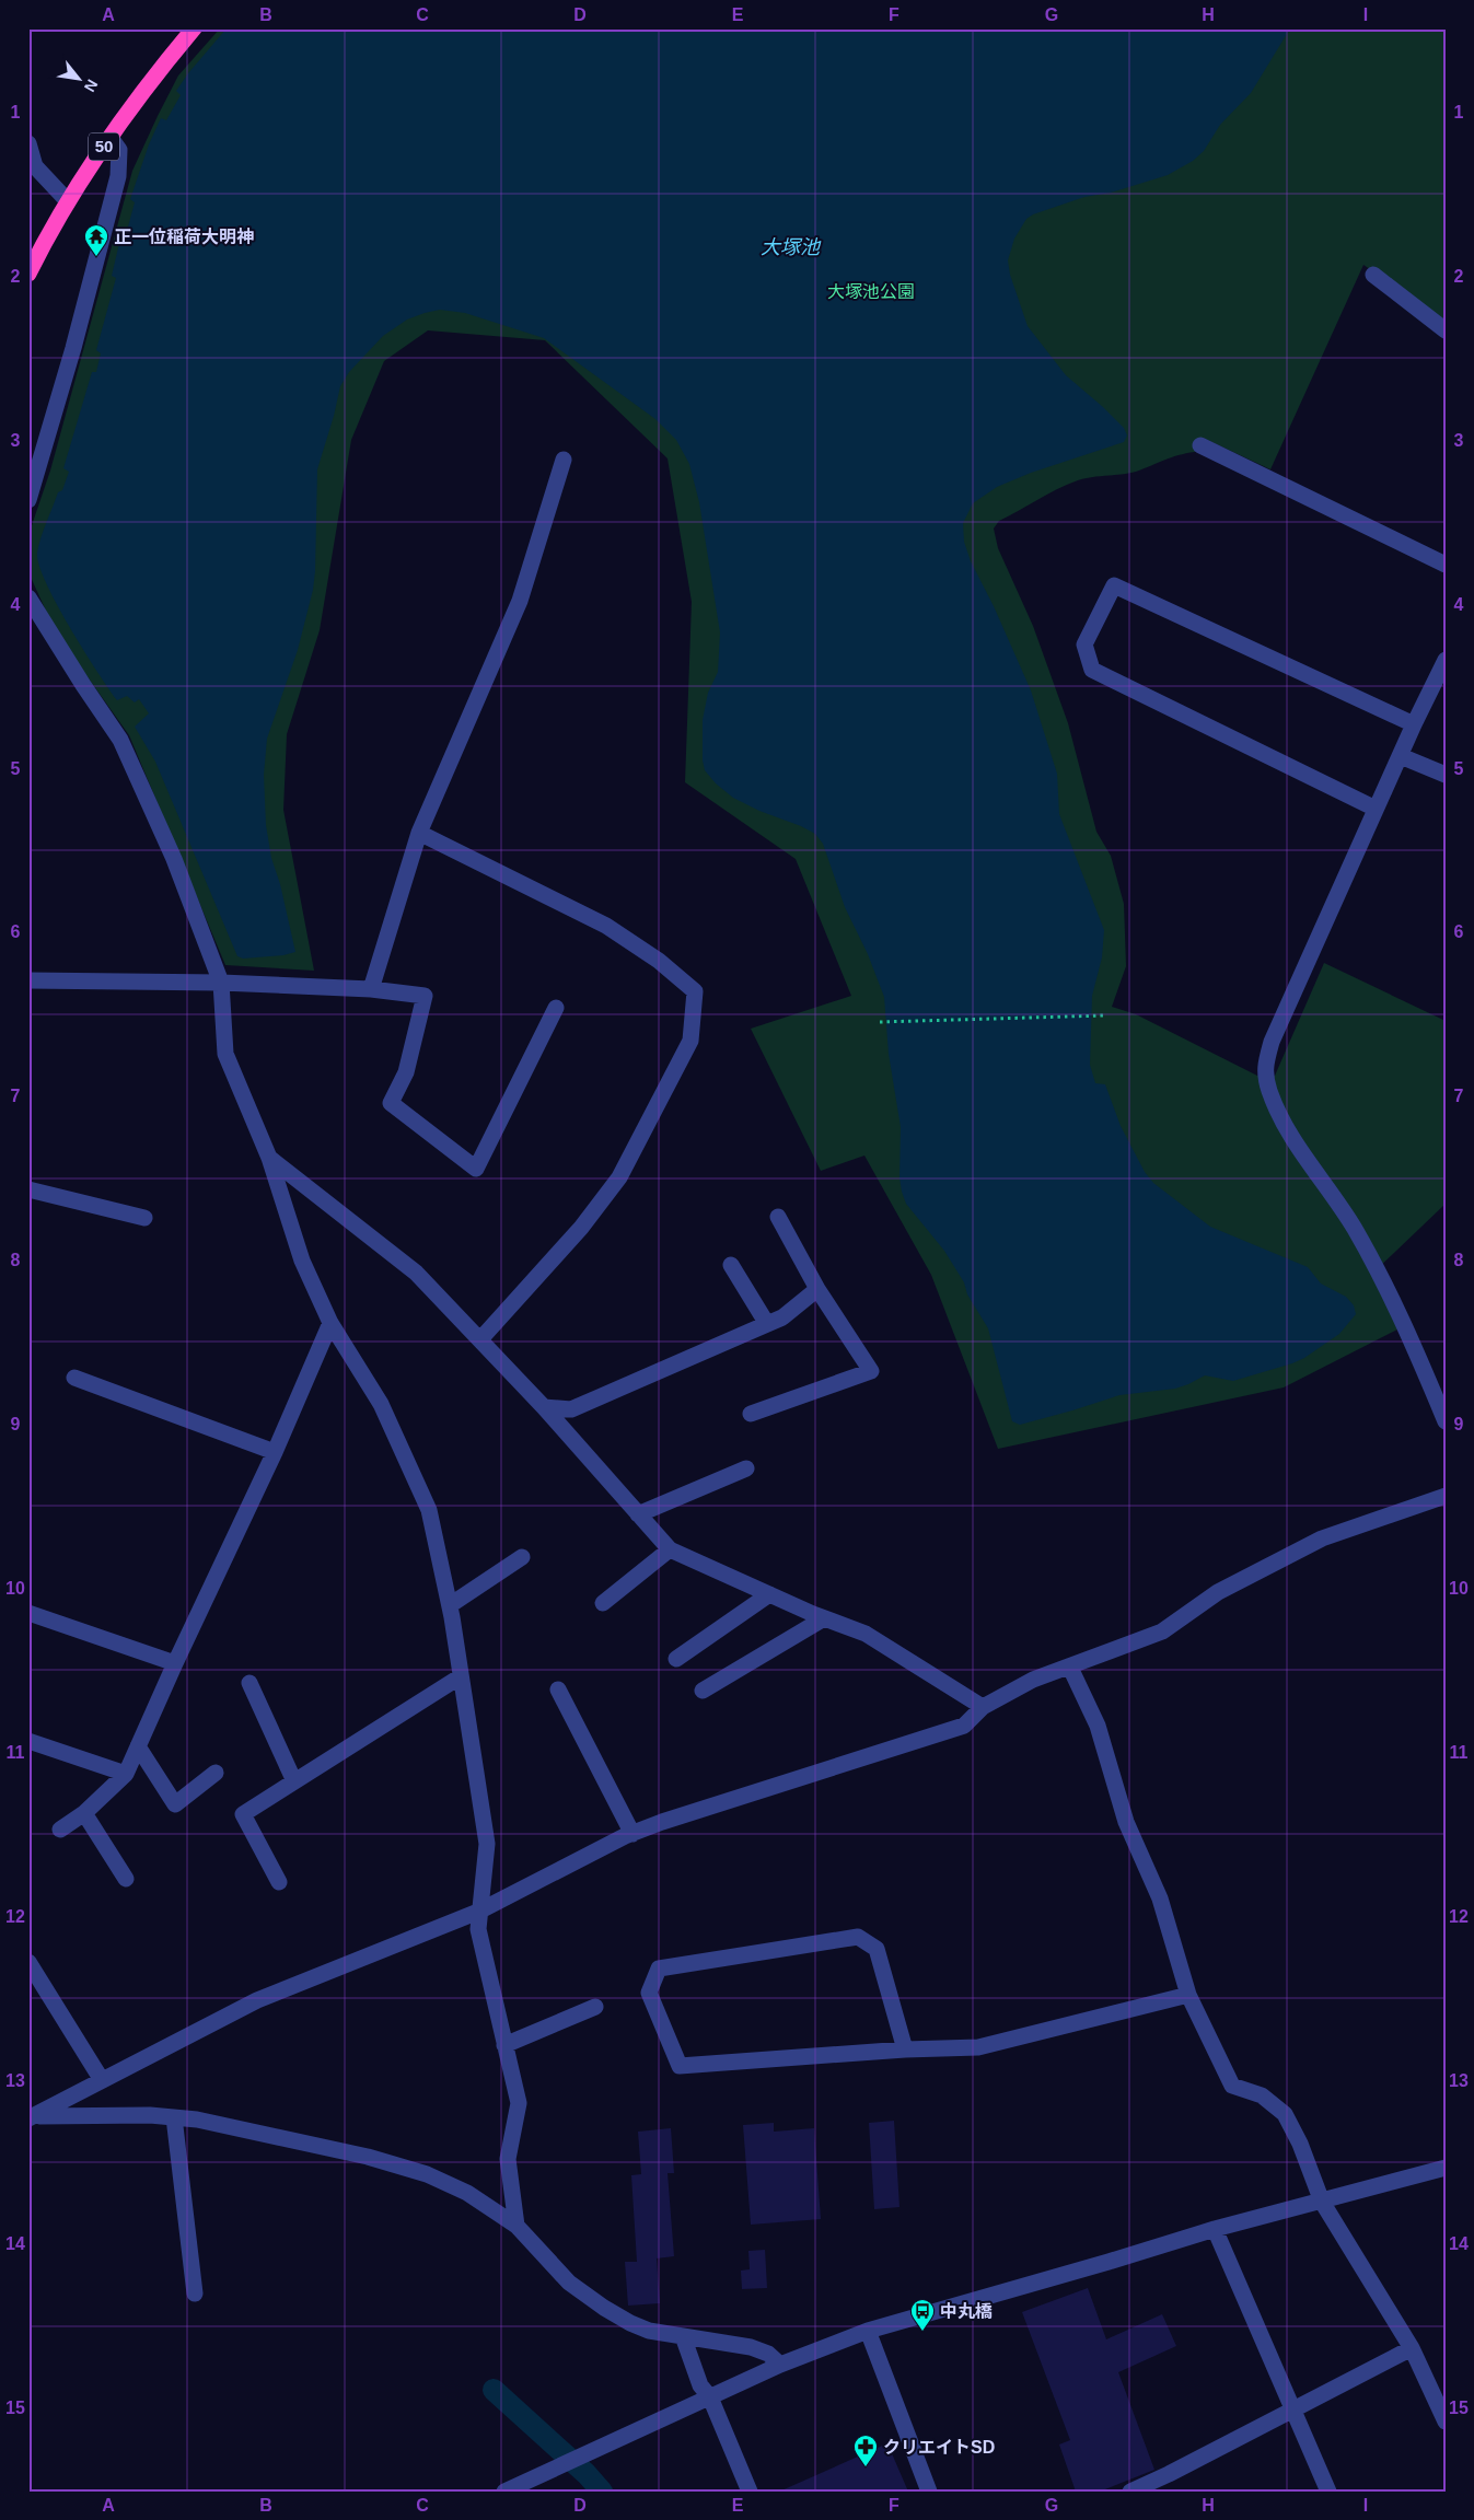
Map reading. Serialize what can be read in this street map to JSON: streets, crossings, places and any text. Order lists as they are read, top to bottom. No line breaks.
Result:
{"streets":{"highway":["50"]},"water":["大塚池"],"parks":["大塚池公園"],"places":{"temple":["正一位稲荷大明神"],"bus stop":["中丸橋"],"pharmacy":["クリエイトSD"]},"north":"bottom right","grid":{"columns":["A","B","C","D","E","F","G","H","I"],"rows":["1","2","3","4","5","6","7","8","9","10","11","12","13","14","15"]}}
